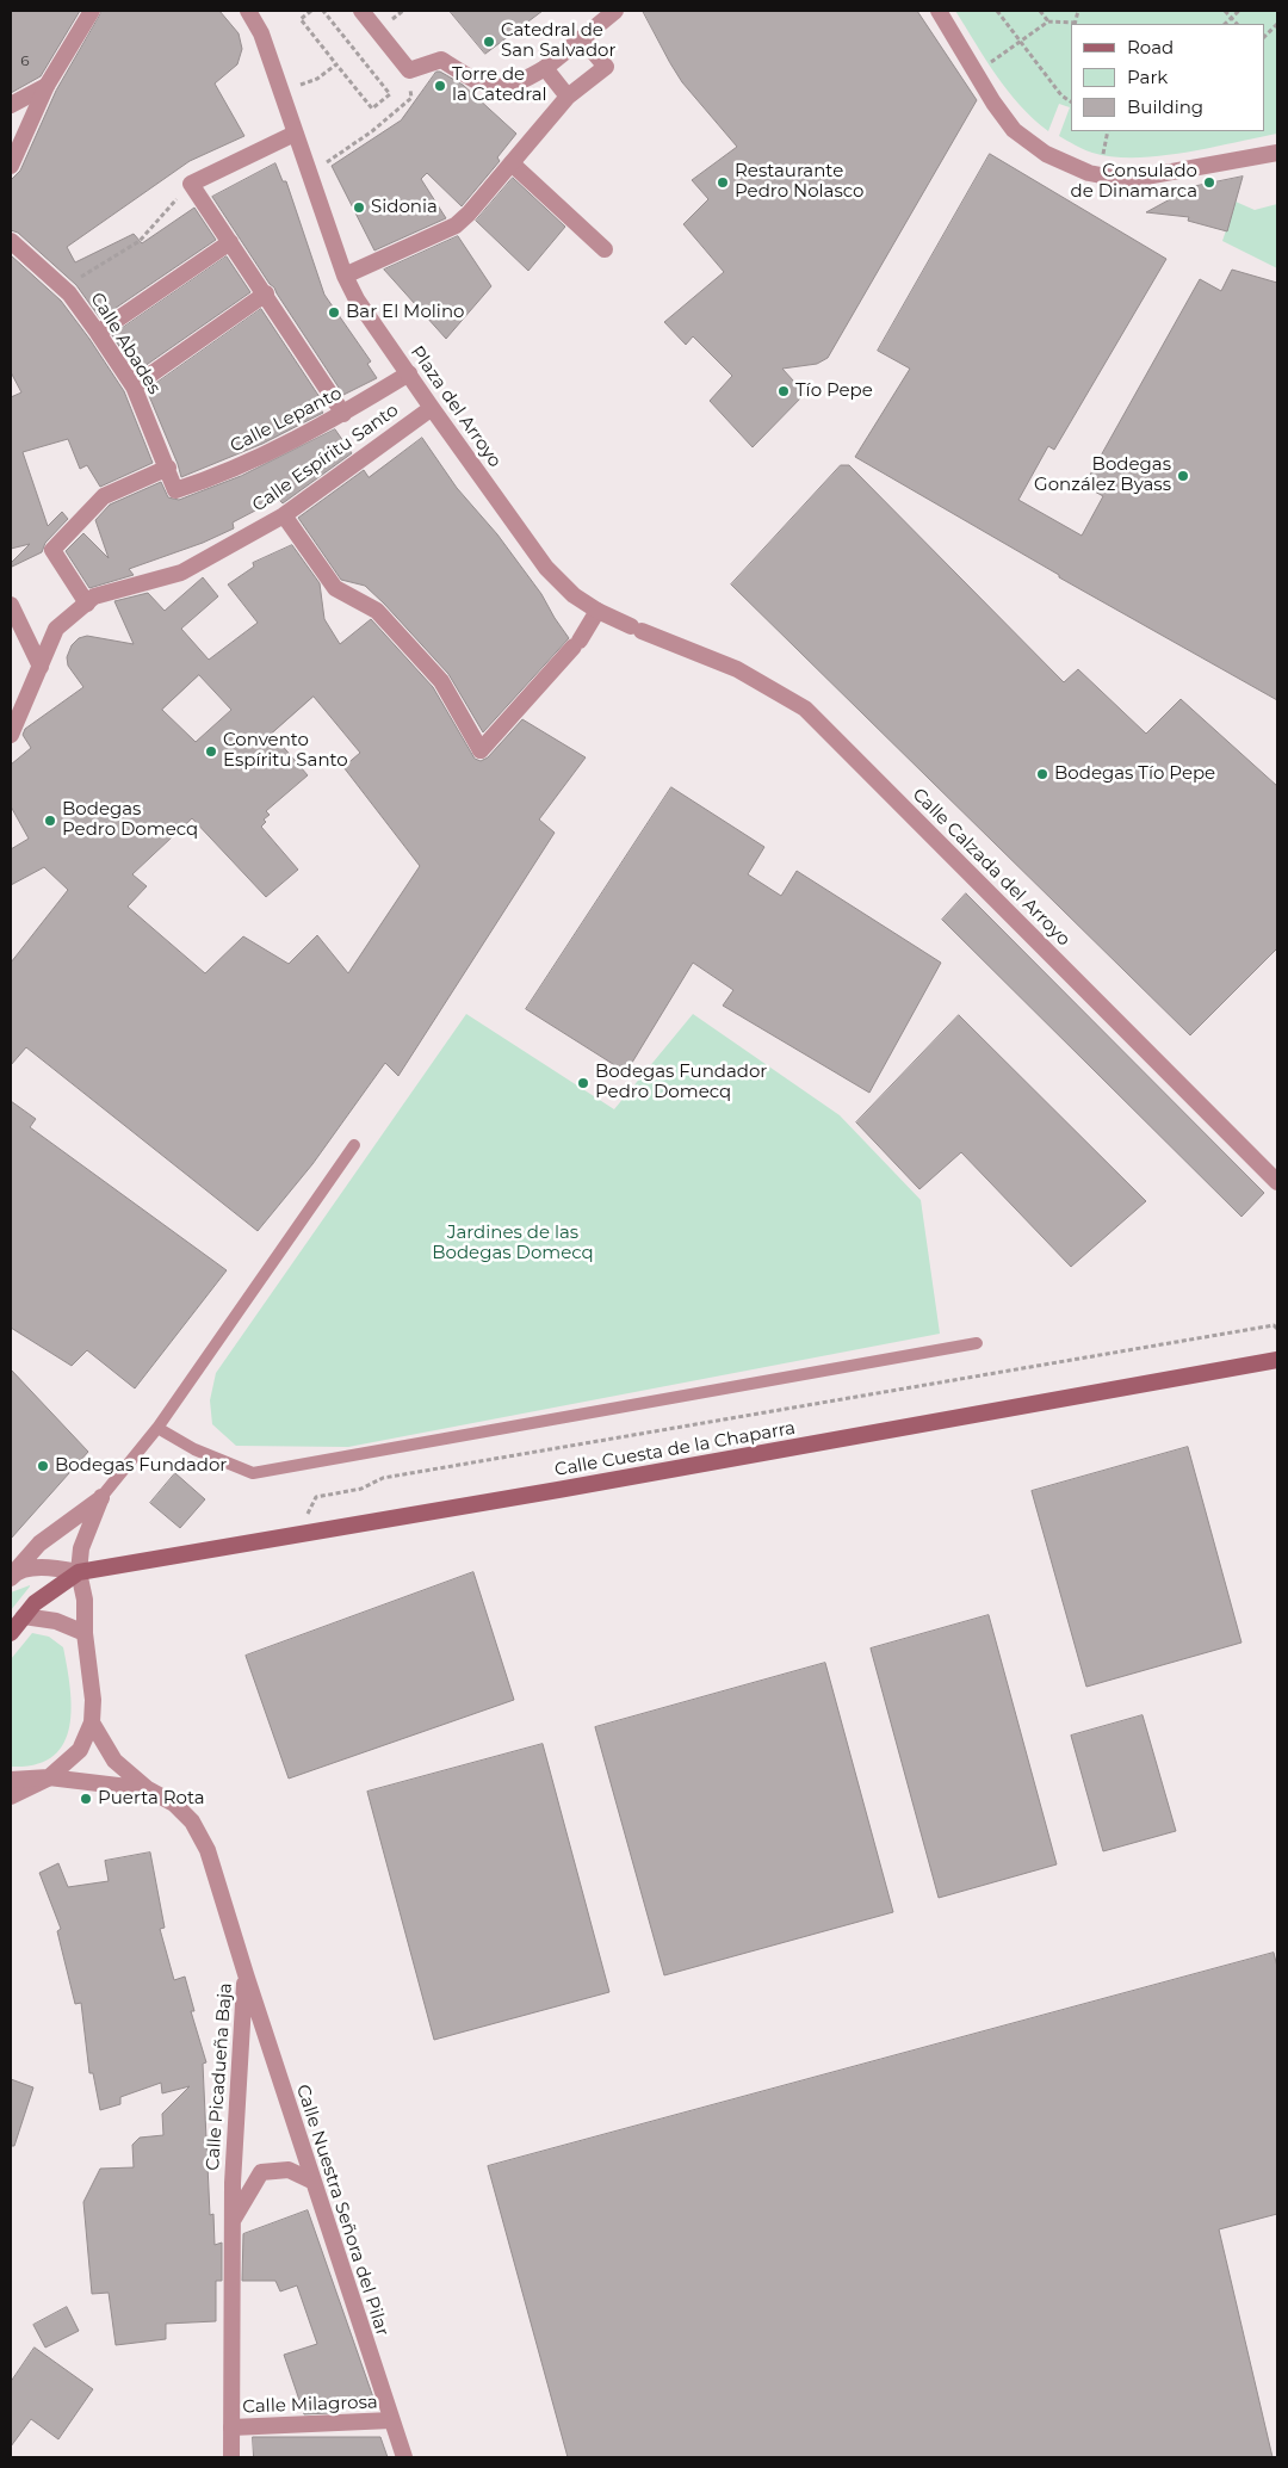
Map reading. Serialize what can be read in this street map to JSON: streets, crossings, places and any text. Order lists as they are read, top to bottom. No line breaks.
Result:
{"streets":{"main road":["Calle Cuesta de la Chaparra"],"street":["Calle Abades","Plaza del Arroyo","Calle Lepanto","Calle Espíritu Santo","Calle Calzada del Arroyo","Calle Picadueña Baja","Calle Nuestra Señora del Pilar","Calle Milagrosa"]},"crossings":[["Calle Abades","Calle Lepanto"],["Plaza del Arroyo","Calle Lepanto"],["Plaza del Arroyo","Calle Espíritu Santo"],["Plaza del Arroyo","Calle Calzada del Arroyo"],["Calle Picadueña Baja","Calle Nuestra Señora del Pilar"],["Calle Picadueña Baja","Calle Milagrosa"],["Calle Nuestra Señora del Pilar","Calle Milagrosa"]],"parks":["Jardines de las Bodegas Domecq"],"places":["Catedral de San Salvador","Torre de la Catedral","Restaurante Pedro Nolasco","Consulado de Dinamarca","Sidonia","Bar El Molino","Tío Pepe","Bodegas González Byass","Convento Espíritu Santo","Bodegas Tío Pepe","Bodegas Pedro Domecq","Bodegas Fundador Pedro Domecq","Bodegas Fundador","Puerta Rota"],"house_numbers":["6"],"legend":["Road","Park","Building"]}
